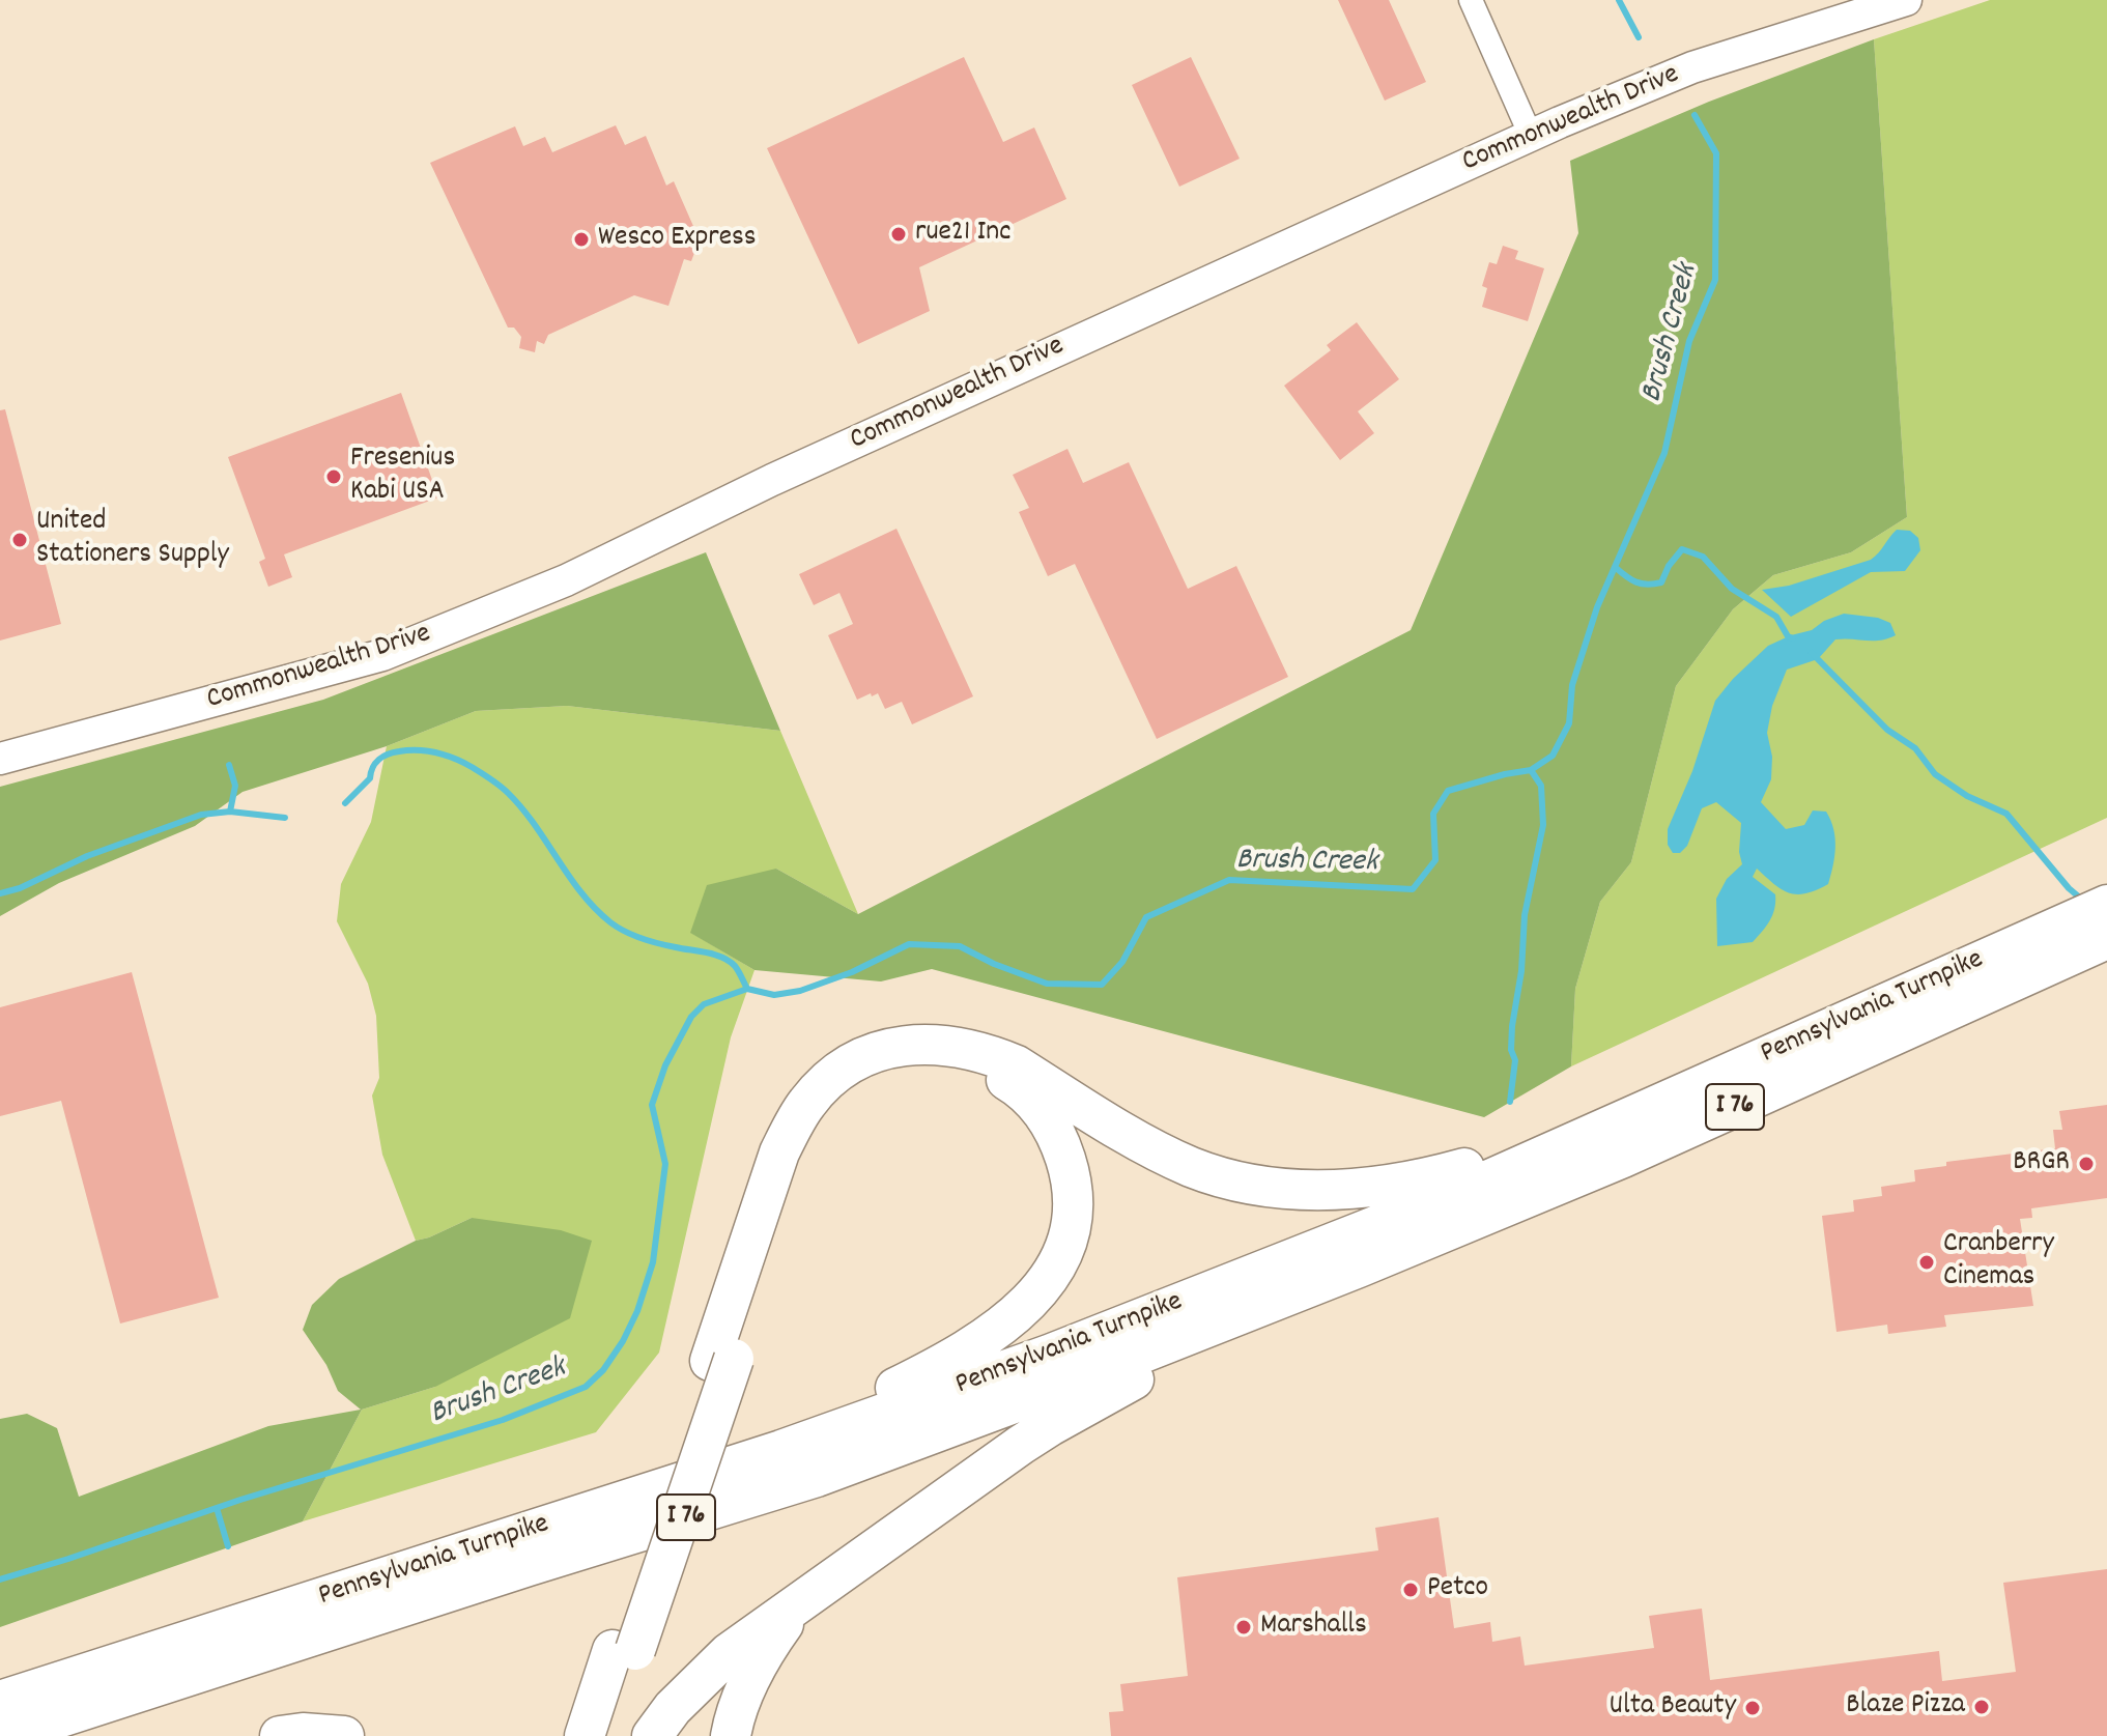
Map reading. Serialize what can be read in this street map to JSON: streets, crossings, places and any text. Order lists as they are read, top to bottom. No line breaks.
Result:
{"streets":{"highway":["Pennsylvania Turnpike","I 76"],"street":["Commonwealth Drive"]},"water":["Brush Creek"],"places":["rue21 Inc","Wesco Express","Fresenius Kabi USA","United Stationers Supply","BRGR","Cranberry Cinemas","Petco","Marshalls","Blaze Pizza","Ulta Beauty"]}
